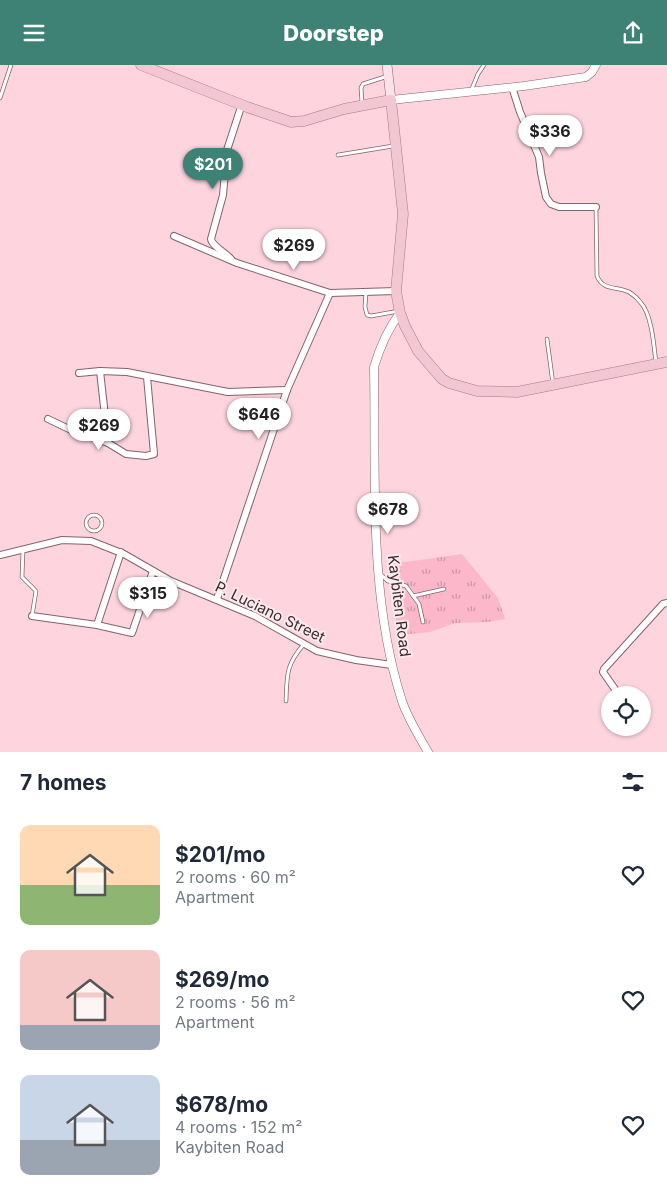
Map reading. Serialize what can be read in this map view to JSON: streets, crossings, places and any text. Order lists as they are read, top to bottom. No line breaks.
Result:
{"streets":{"street":["Kaybiten Road","P. Luciano Street"]},"crossings":[["Kaybiten Road","P. Luciano Street"]],"page":{"header":"Doorstep","price":["$336","$201","$269","$646","$269","$678","$315"],"heading":"7 homes","list":[{"name":"$201/mo","note":"2 rooms · 60 m² · Apartment"},{"name":"$269/mo","note":"2 rooms · 56 m² · Apartment"},{"name":"$678/mo","note":"4 rooms · 152 m² · Kaybiten Road"}]}}
